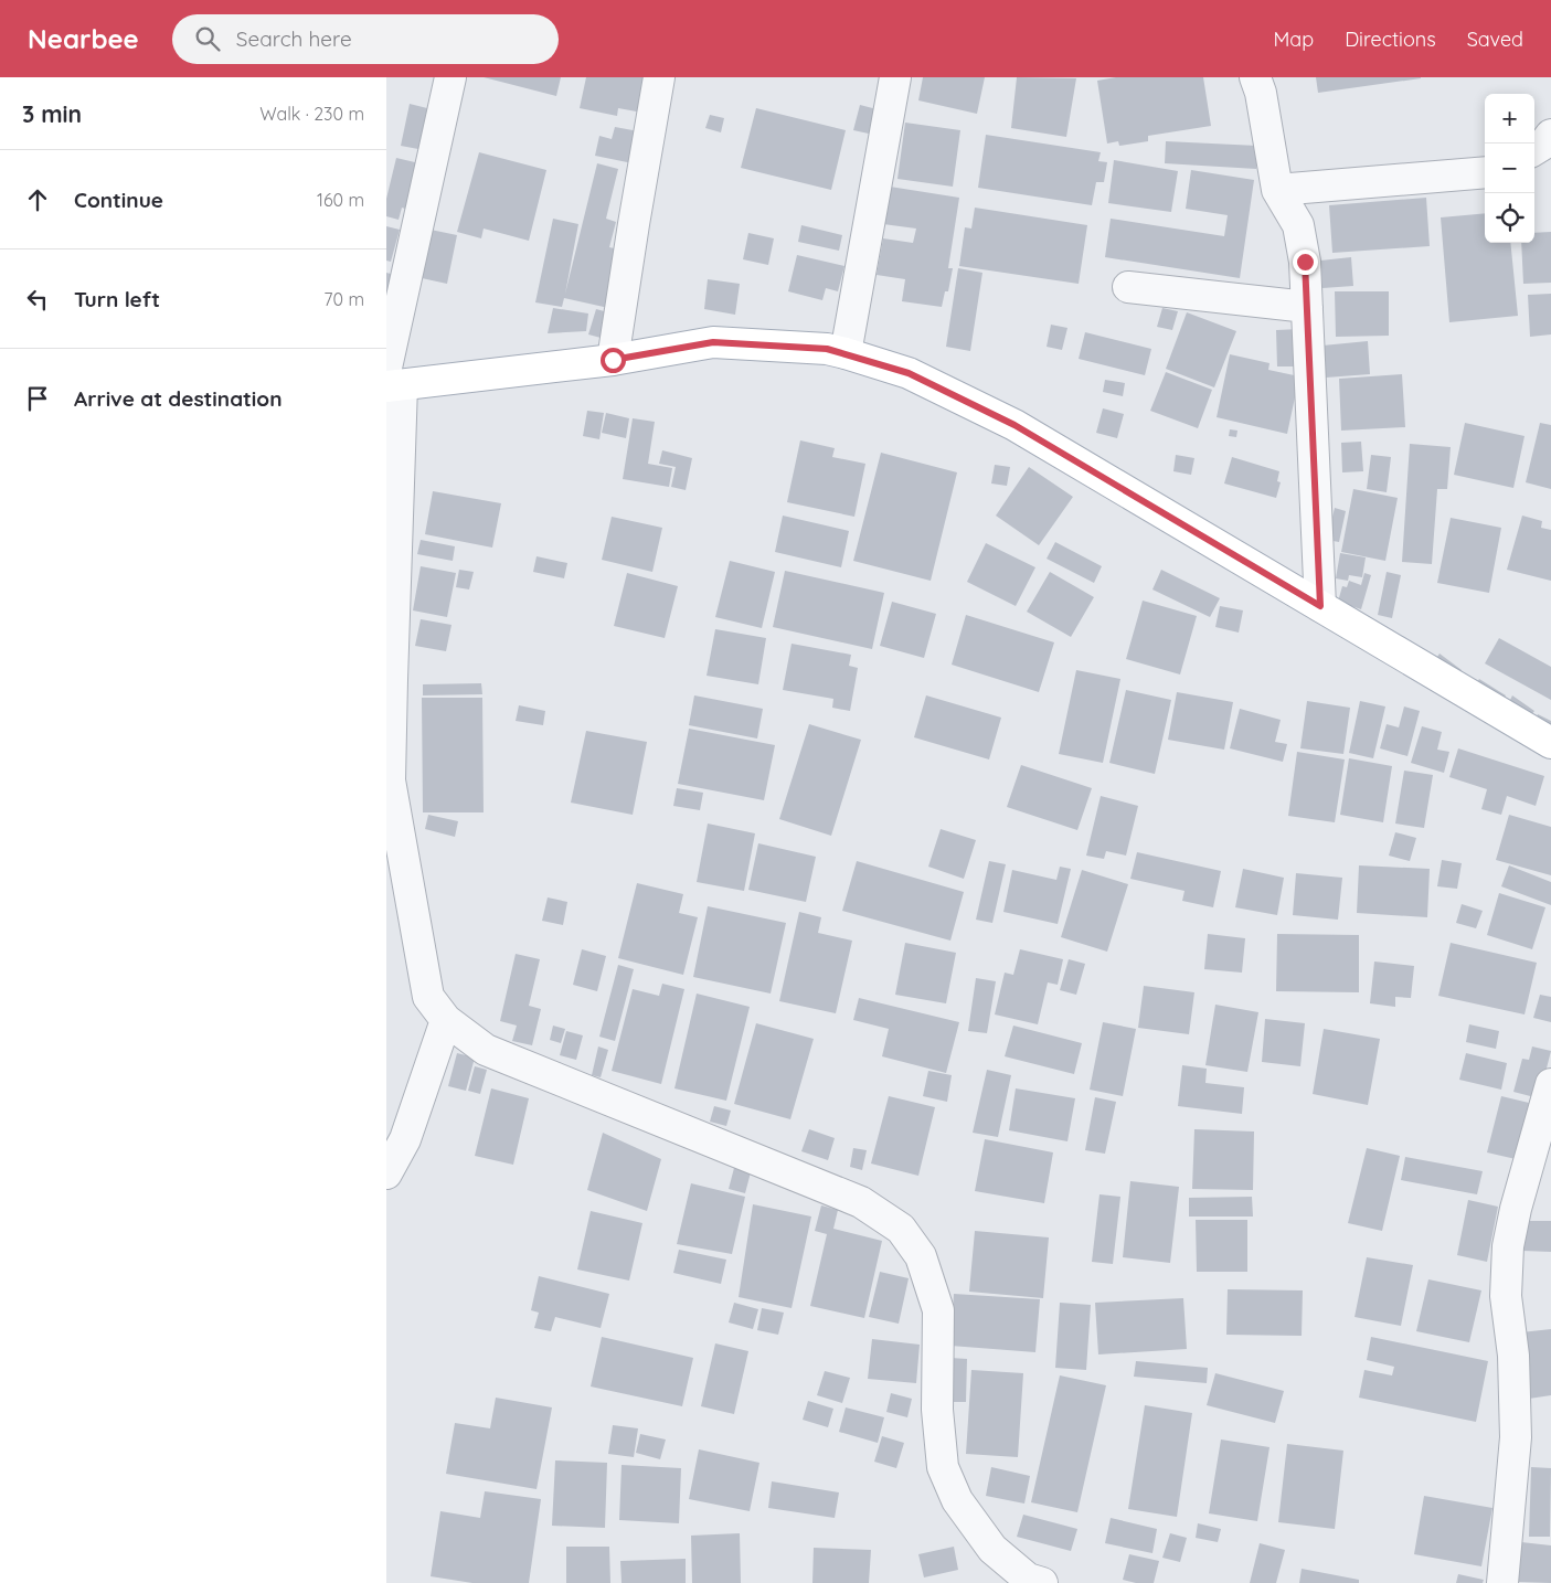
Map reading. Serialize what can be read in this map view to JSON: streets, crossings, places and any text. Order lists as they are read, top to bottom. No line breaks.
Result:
{"page":{"header":"Nearbee","search":"Search here","nav":["Map","Directions","Saved"],"heading":["3 min","Walk · 230 m"],"map_buttons":["+","−"],"list":[["Continue","160 m"],["Turn left","70 m"],"Arrive at destination"]}}
